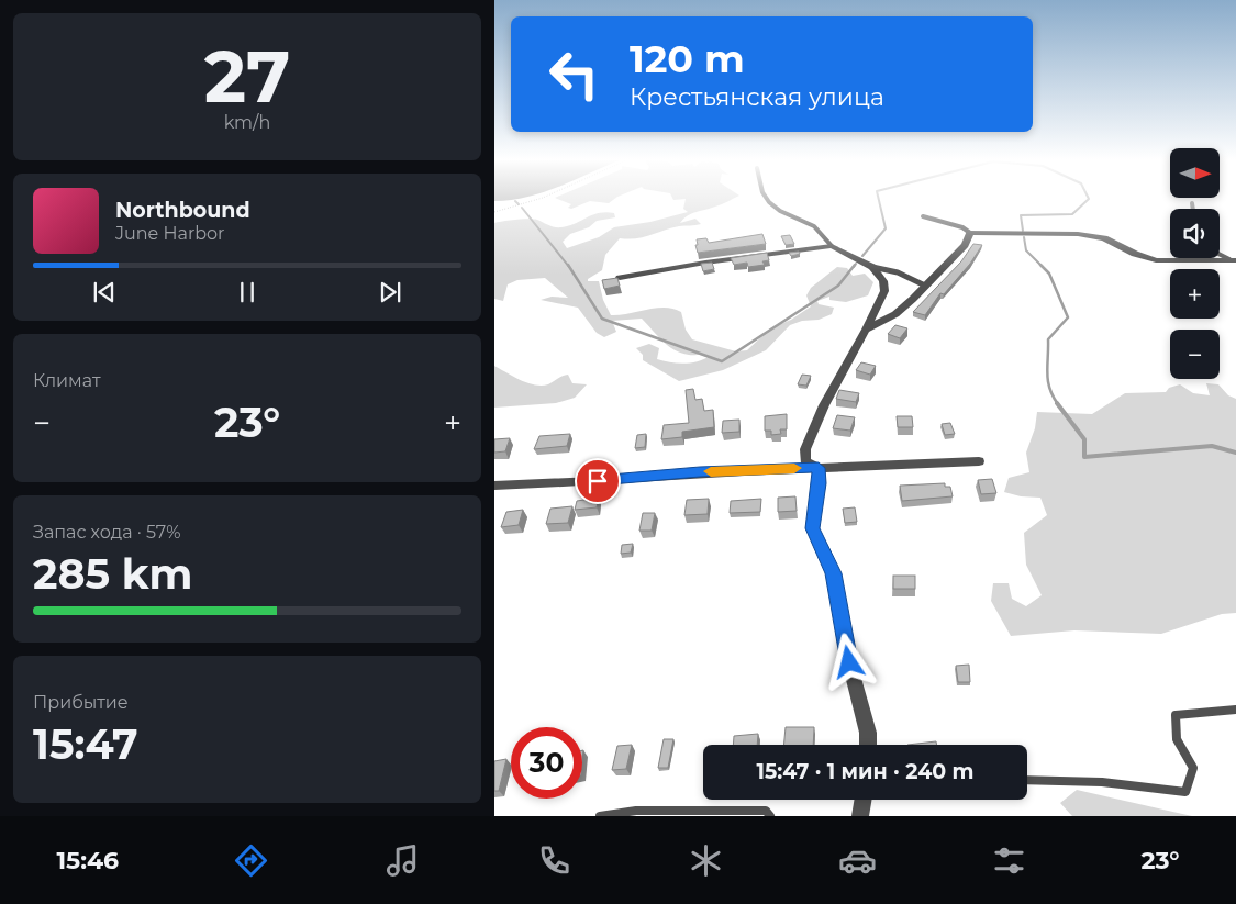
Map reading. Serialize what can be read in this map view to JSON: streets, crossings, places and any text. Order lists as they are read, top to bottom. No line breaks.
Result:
{"north":"right","page":{"tile":[["27","km/h"],"Климат",["Запас хода · 57%","285 km"],["Прибытие","15:47"]],"turn":["120 m","Крестьянская улица"],"map_buttons":["+","−"],"song":["Northbound","June Harbor"],"heat":["−","23°","+"],"limit":"30","trip":"15:47 · 1 мин · 240 m","tabs":["15:46","23°"]}}
